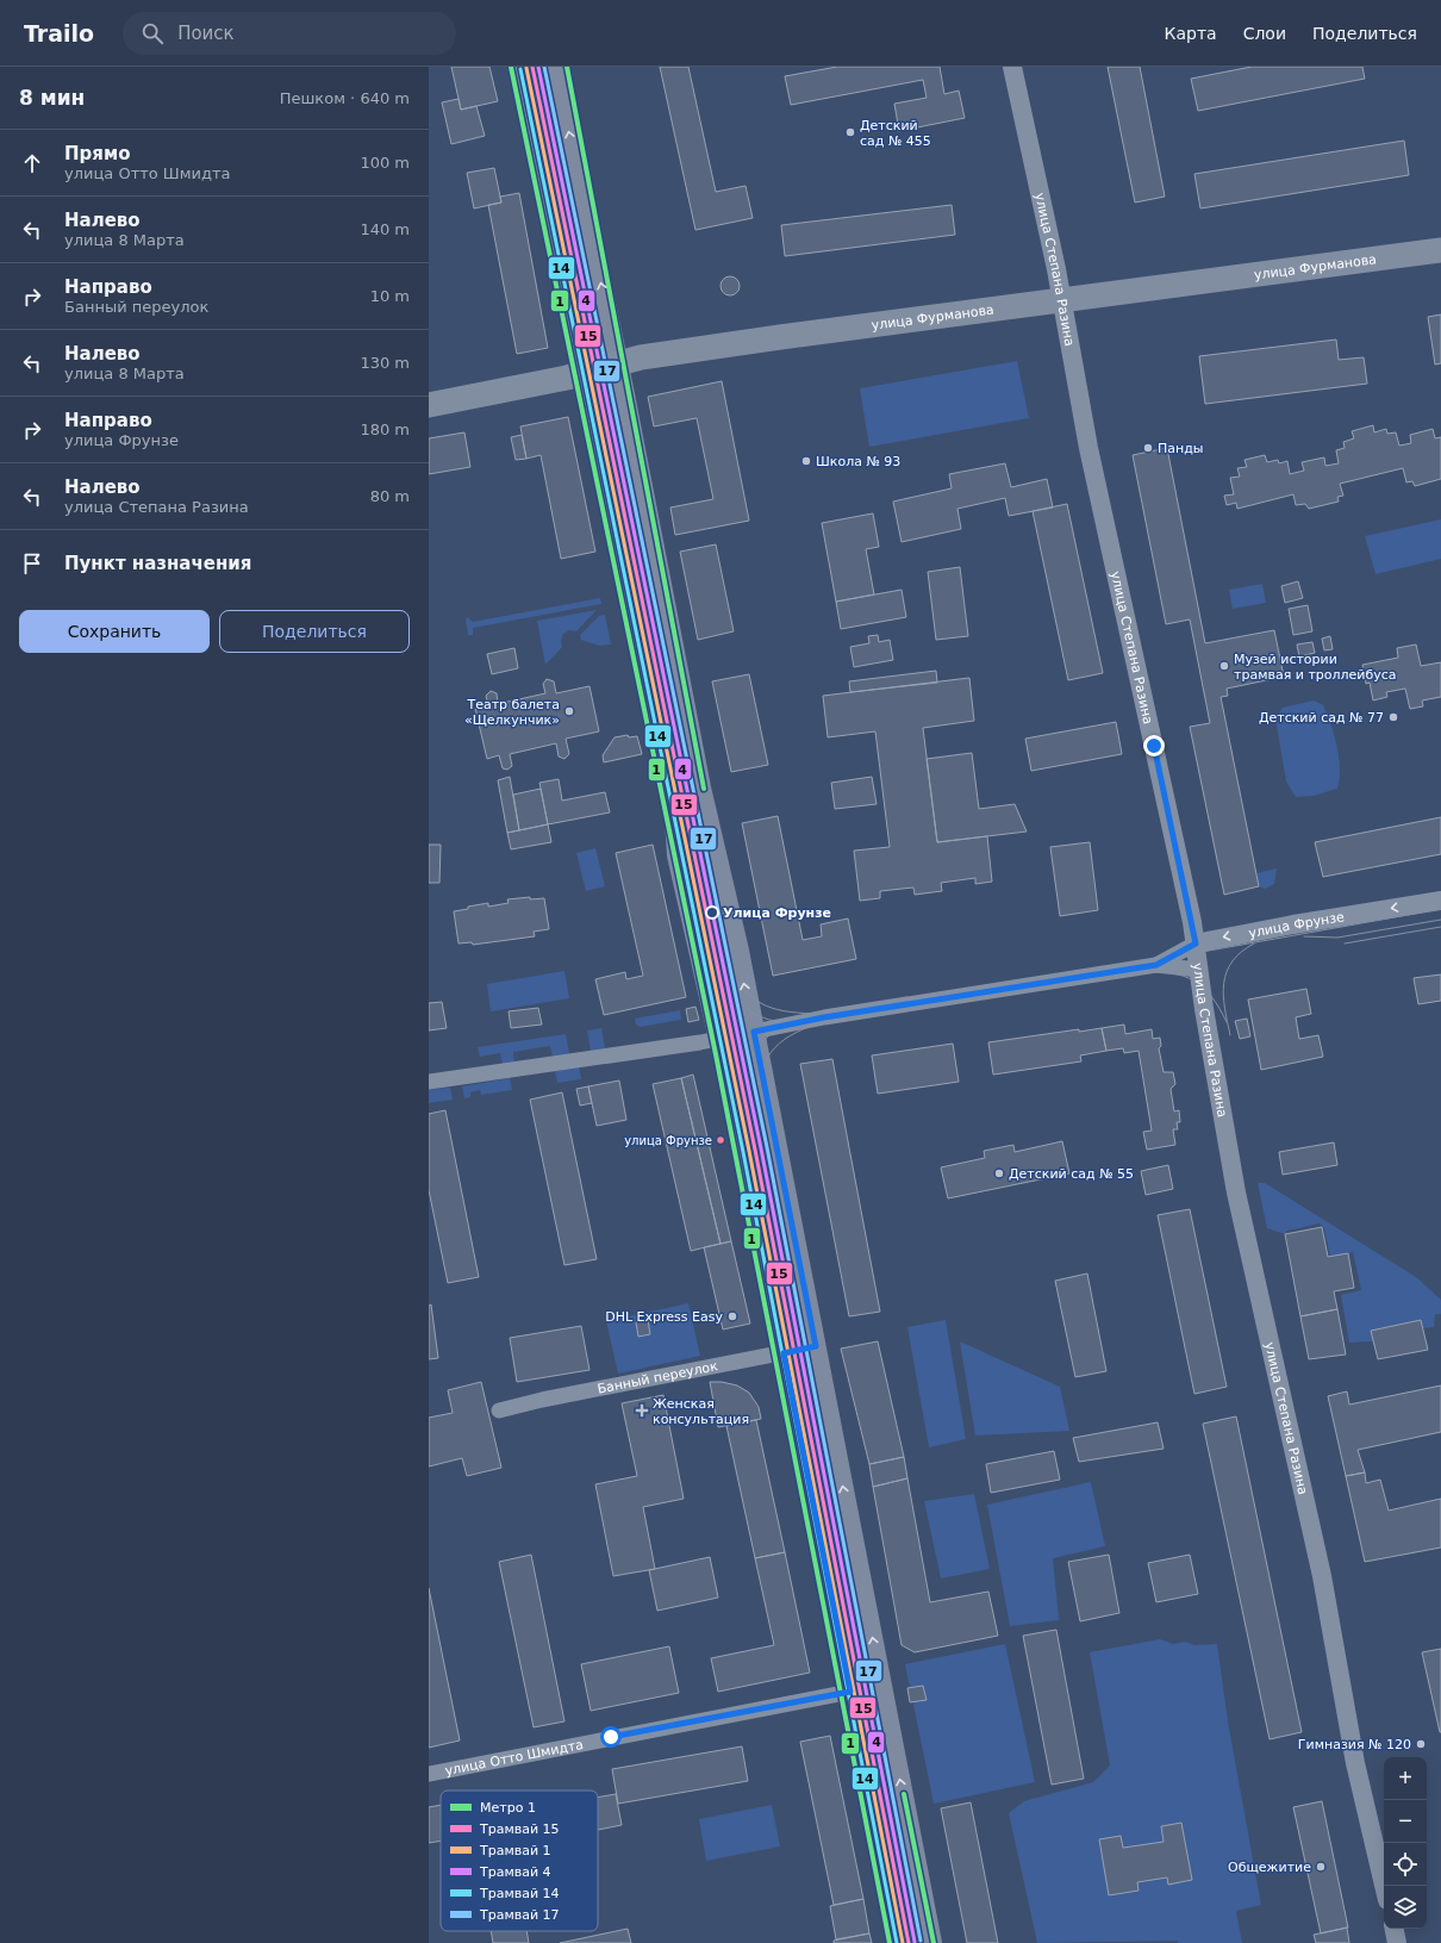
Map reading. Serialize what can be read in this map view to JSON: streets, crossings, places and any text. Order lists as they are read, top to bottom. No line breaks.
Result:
{"streets":{"main road":["улица Фурманова"],"street":["улица Степана Разина","улица Фрунзе","Банный переулок","улица Отто Шмидта"]},"crossings":[["улица Фурманова","улица Степана Разина"],["улица Степана Разина","улица Фрунзе"]],"places":{"other":["Детский сад № 455","Панды","Школа № 93","Музей истории трамвая и троллейбуса","Театр балета «Щелкунчик»","Детский сад № 77","Улица Фрунзе","улица Фрунзе","Детский сад № 55","DHL Express Easy","Гимназия № 120","Общежитие"],"health":["Женская консультация"]},"lines":["metro line 1","tram line 15","tram line 4","tram line 17","tram line 1","tram line 14"],"legend":["Метро 1","Трамвай 15","Трамвай 1","Трамвай 4","Трамвай 14","Трамвай 17"],"page":{"header":"Trailo","search":"Поиск","nav":["Карта","Слои","Поделиться"],"heading":["8 мин","Пешком · 640 m"],"list":[["Прямо","улица Отто Шмидта","100 m"],["Налево","улица 8 Марта","140 m"],["Направо","Банный переулок","10 m"],["Налево","улица 8 Марта","130 m"],["Направо","улица Фрунзе","180 m"],["Налево","улица Степана Разина","80 m"],"Пункт назначения"],"buttons":["Сохранить","Поделиться"],"map_buttons":["+","−"]}}
